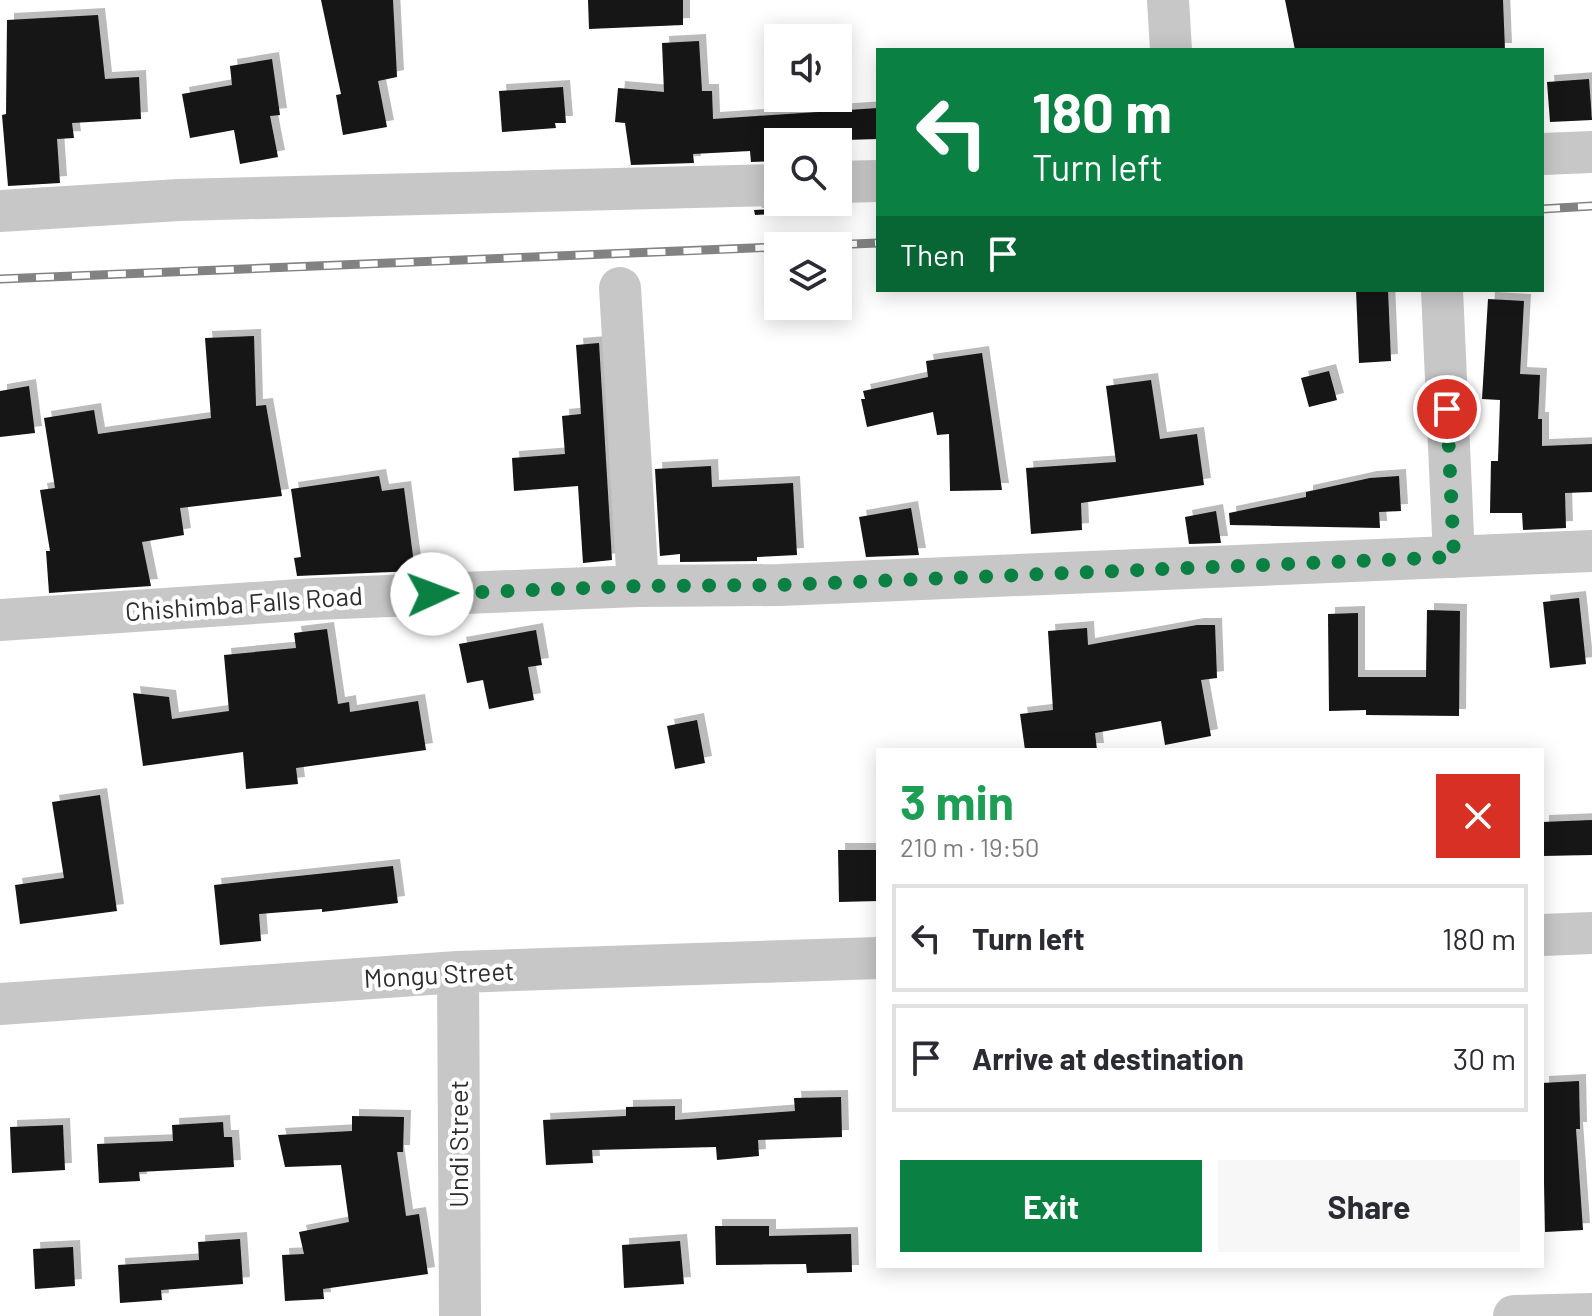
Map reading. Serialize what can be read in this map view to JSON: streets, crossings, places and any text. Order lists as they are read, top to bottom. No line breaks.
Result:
{"streets":{"street":["Chishimba Falls Road","Mongu Street","Undi Street"]},"crossings":[["Mongu Street","Undi Street"]],"page":{"turn":["180 m","Turn left"],"then":"Then","heading":["3 min","210 m · 19:50"],"list":[{"name":"Turn left","value":"180 m"},{"name":"Arrive at destination","value":"30 m"}],"buttons":["Exit","Share"]}}
